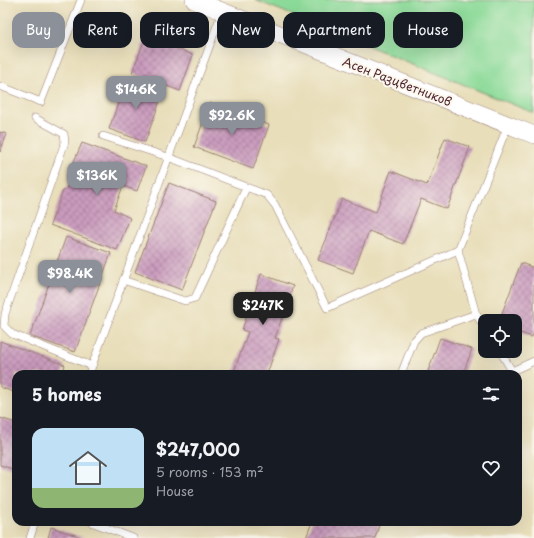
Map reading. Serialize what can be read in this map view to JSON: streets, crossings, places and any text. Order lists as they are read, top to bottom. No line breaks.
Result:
{"streets":{"street":["Асен Разцветников"]},"page":{"chip":["Buy","Rent","Filters","New","Apartment","House"],"price":["$146K","$92.6K","$136K","$98.4K","$247K"],"heading":"5 homes","list":[{"name":"$247,000","note":"5 rooms · 153 m² · House"}]}}
